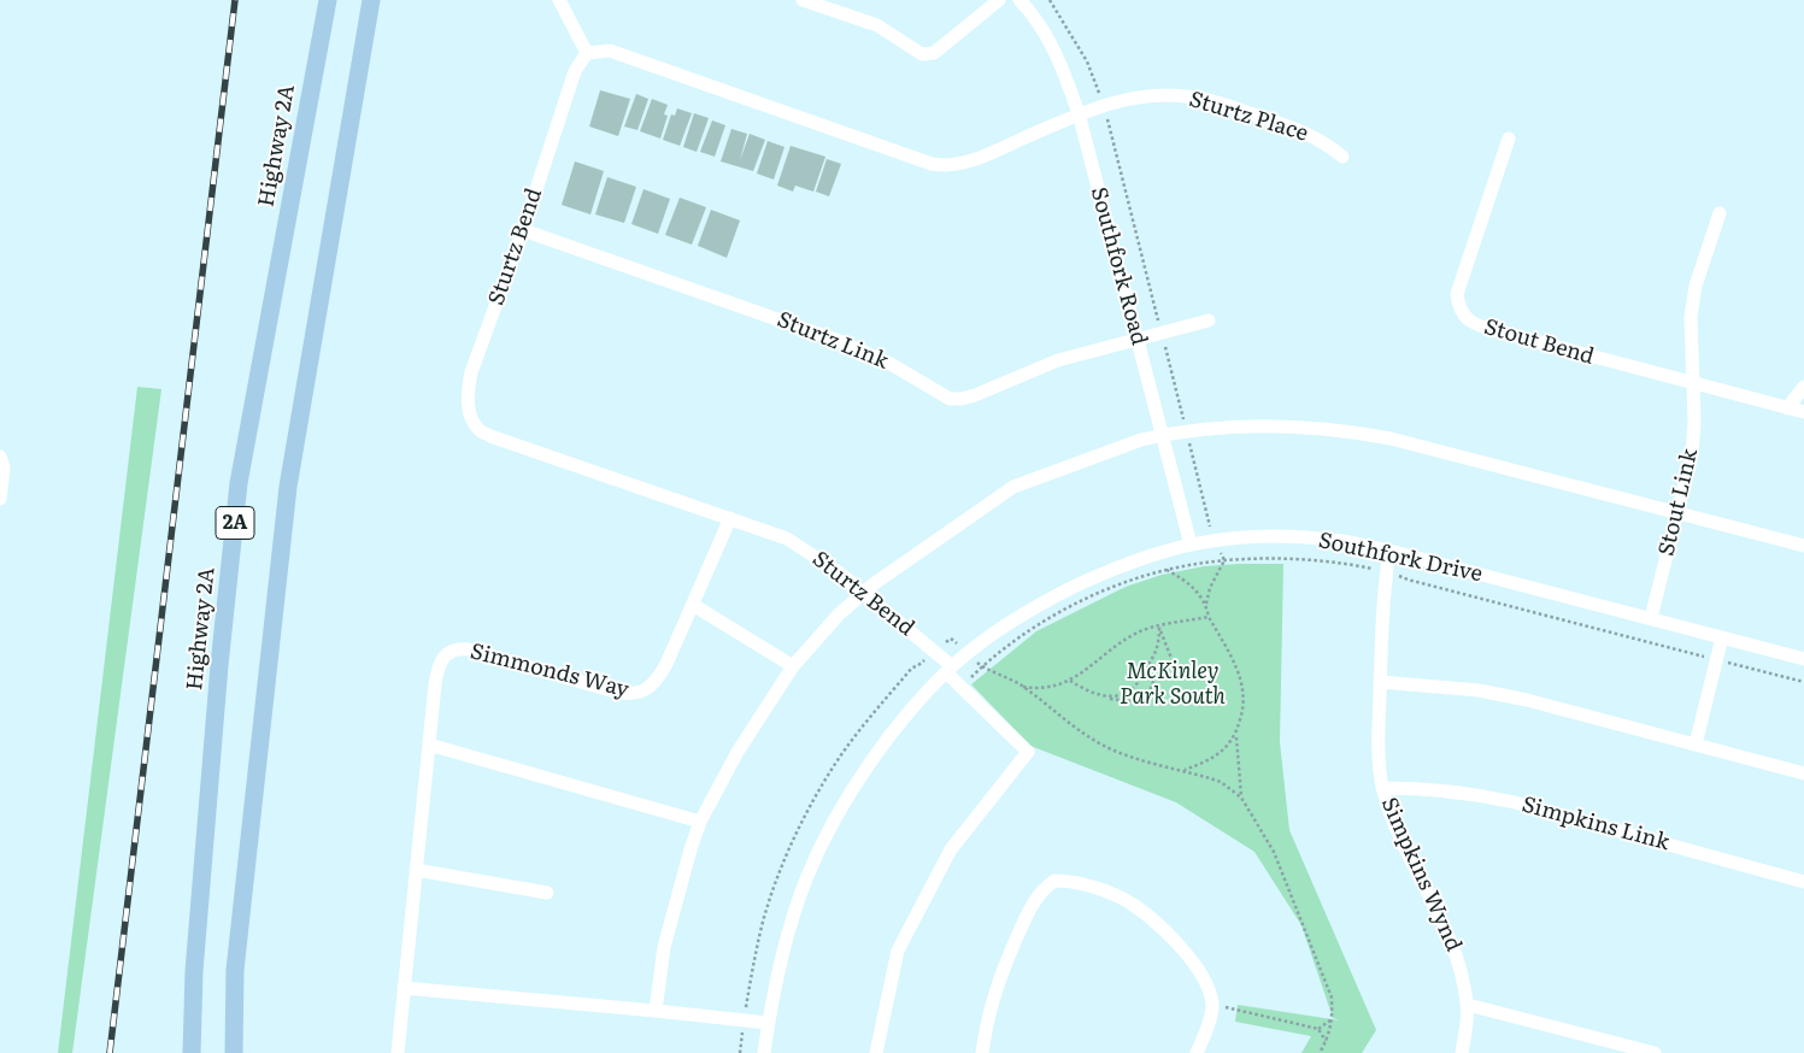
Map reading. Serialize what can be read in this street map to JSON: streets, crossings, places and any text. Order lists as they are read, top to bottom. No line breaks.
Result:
{"streets":{"main road":["Highway 2A","2A"],"street":["Sturtz Place","Sturtz Bend","Southfork Road","Sturtz Link","Stout Bend","Stout Link","Southfork Drive","Simmonds Way","Simpkins Link","Simpkins Wynd"]},"crossings":[["Sturtz Place","Southfork Road"],["Sturtz Bend","Sturtz Link"],["Sturtz Bend","Southfork Drive"],["Sturtz Bend","Simmonds Way"],["Southfork Road","Sturtz Link"],["Southfork Road","Southfork Drive"],["Stout Bend","Stout Link"],["Stout Link","Southfork Drive"],["Southfork Drive","Simpkins Wynd"],["Simpkins Link","Simpkins Wynd"]],"parks":["McKinley Park South"]}
